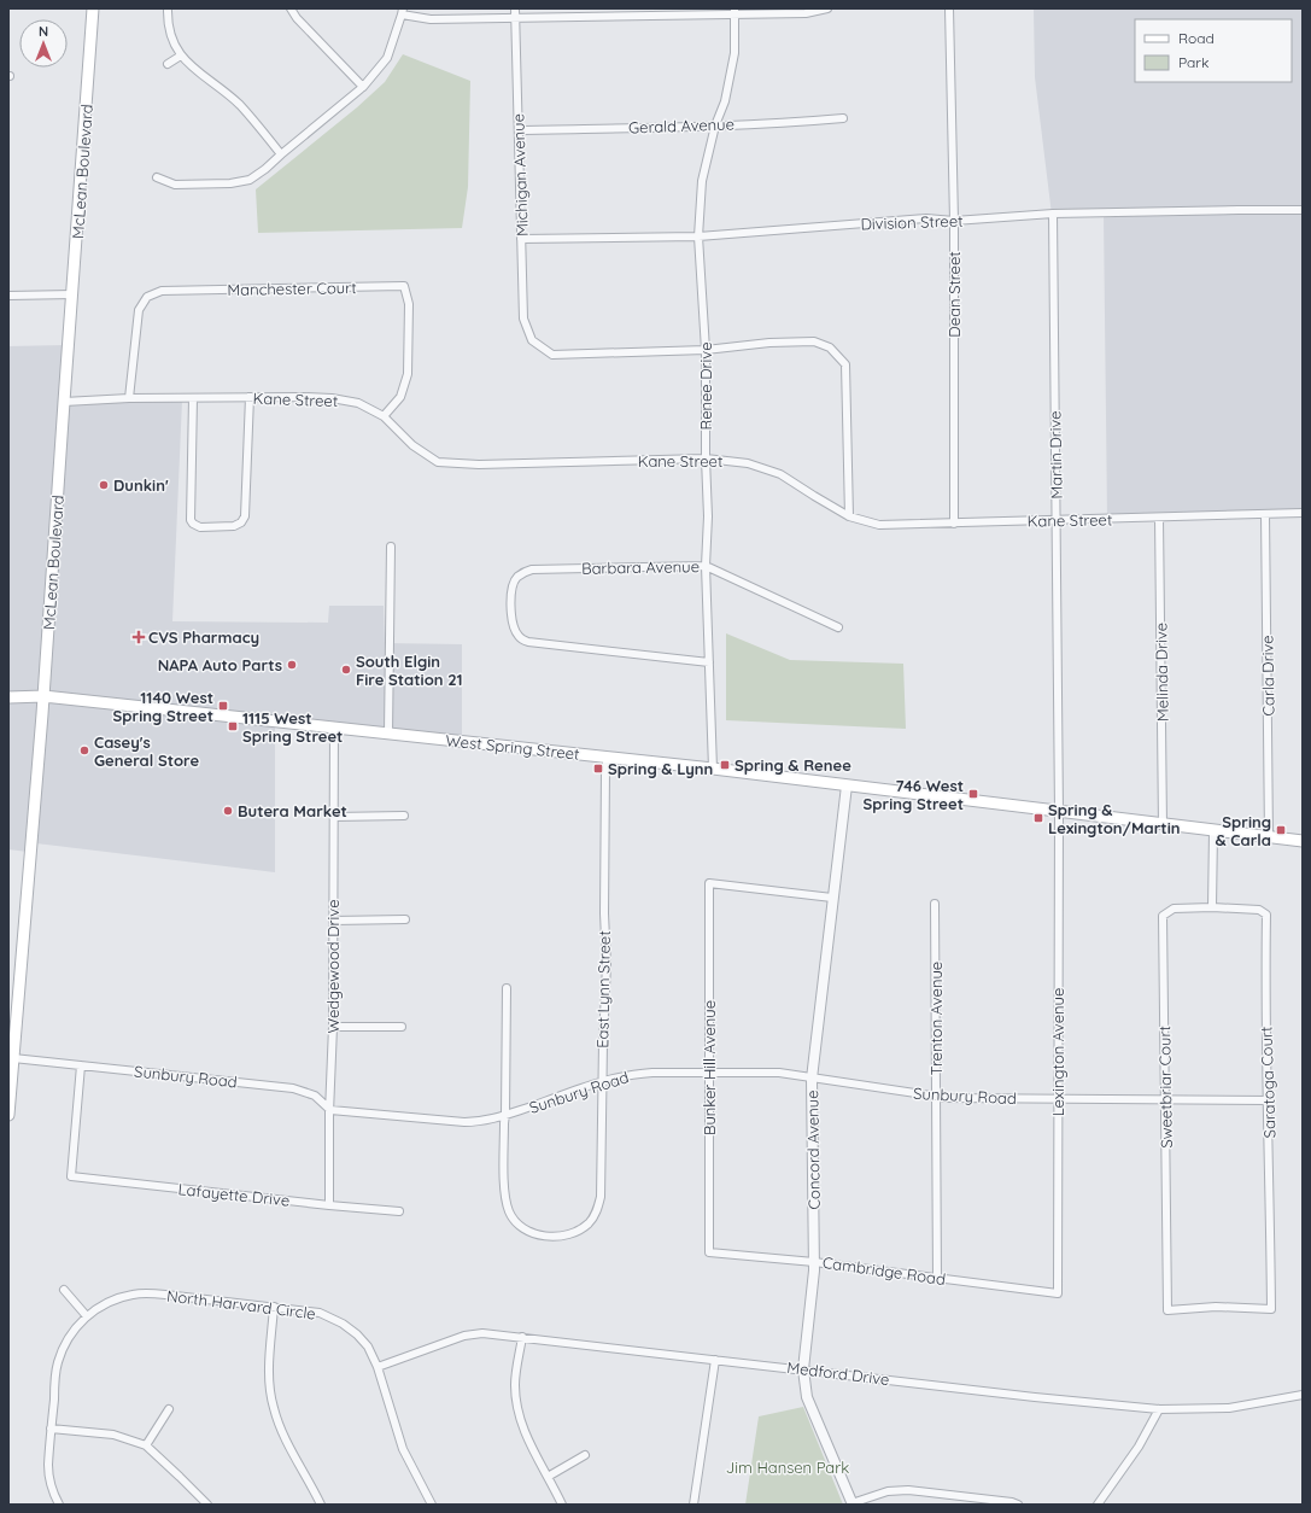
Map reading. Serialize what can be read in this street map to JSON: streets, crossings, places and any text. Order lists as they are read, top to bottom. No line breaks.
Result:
{"streets":{"main road":["McLean Boulevard","West Spring Street"],"street":["Gerald Avenue","Michigan Avenue","Division Street","Manchester Court","Dean Street","Renee Drive","Kane Street","Martin Drive","Barbara Avenue","Melinda Drive","Carla Drive","Wedgewood Drive","East Lynn Street","Trenton Avenue","Lexington Avenue","Bunker Hill Avenue","Sunbury Road","Saratoga Court","Sweetbriar Court","Concord Avenue","Lafayette Drive","Cambridge Road","North Harvard Circle","Medford Drive"]},"crossings":[["Gerald Avenue","Michigan Avenue"],["Gerald Avenue","Renee Drive"],["McLean Boulevard","Kane Street"],["McLean Boulevard","West Spring Street"],["McLean Boulevard","Sunbury Road"],["Michigan Avenue","Division Street"],["Michigan Avenue","Renee Drive"],["Division Street","Dean Street"],["Division Street","Renee Drive"],["Division Street","Martin Drive"],["Manchester Court","Kane Street"],["Dean Street","Kane Street"],["Renee Drive","Kane Street"],["Renee Drive","Barbara Avenue"],["Renee Drive","West Spring Street"],["Kane Street","Martin Drive"],["Kane Street","Melinda Drive"],["Kane Street","Carla Drive"],["Martin Drive","West Spring Street"],["Martin Drive","Lexington Avenue"],["Melinda Drive","West Spring Street"],["Carla Drive","West Spring Street"],["West Spring Street","Wedgewood Drive"],["West Spring Street","East Lynn Street"],["West Spring Street","Lexington Avenue"],["West Spring Street","Concord Avenue"],["Wedgewood Drive","Sunbury Road"],["Wedgewood Drive","Lafayette Drive"],["East Lynn Street","Sunbury Road"],["Trenton Avenue","Sunbury Road"],["Trenton Avenue","Cambridge Road"],["Lexington Avenue","Sunbury Road"],["Lexington Avenue","Cambridge Road"],["Bunker Hill Avenue","Sunbury Road"],["Bunker Hill Avenue","Concord Avenue"],["Bunker Hill Avenue","Cambridge Road"],["Sunbury Road","Saratoga Court"],["Sunbury Road","Sweetbriar Court"],["Sunbury Road","Concord Avenue"],["Sunbury Road","Lafayette Drive"],["Saratoga Court","Sweetbriar Court"],["Concord Avenue","Cambridge Road"],["Concord Avenue","Medford Drive"],["North Harvard Circle","Medford Drive"]],"parks":["Jim Hansen Park"],"places":{"other":["Dunkin'","NAPA Auto Parts","South Elgin Fire Station 21","Casey's General Store","Butera Market"],"health":["CVS Pharmacy"],"transit":["1140 West Spring Street","1115 West Spring Street","Spring & Renee","Spring & Lynn","746 West Spring Street","Spring & Lexington/Martin","Spring & Carla"]},"legend":["Road","Park"],"north":"top"}
